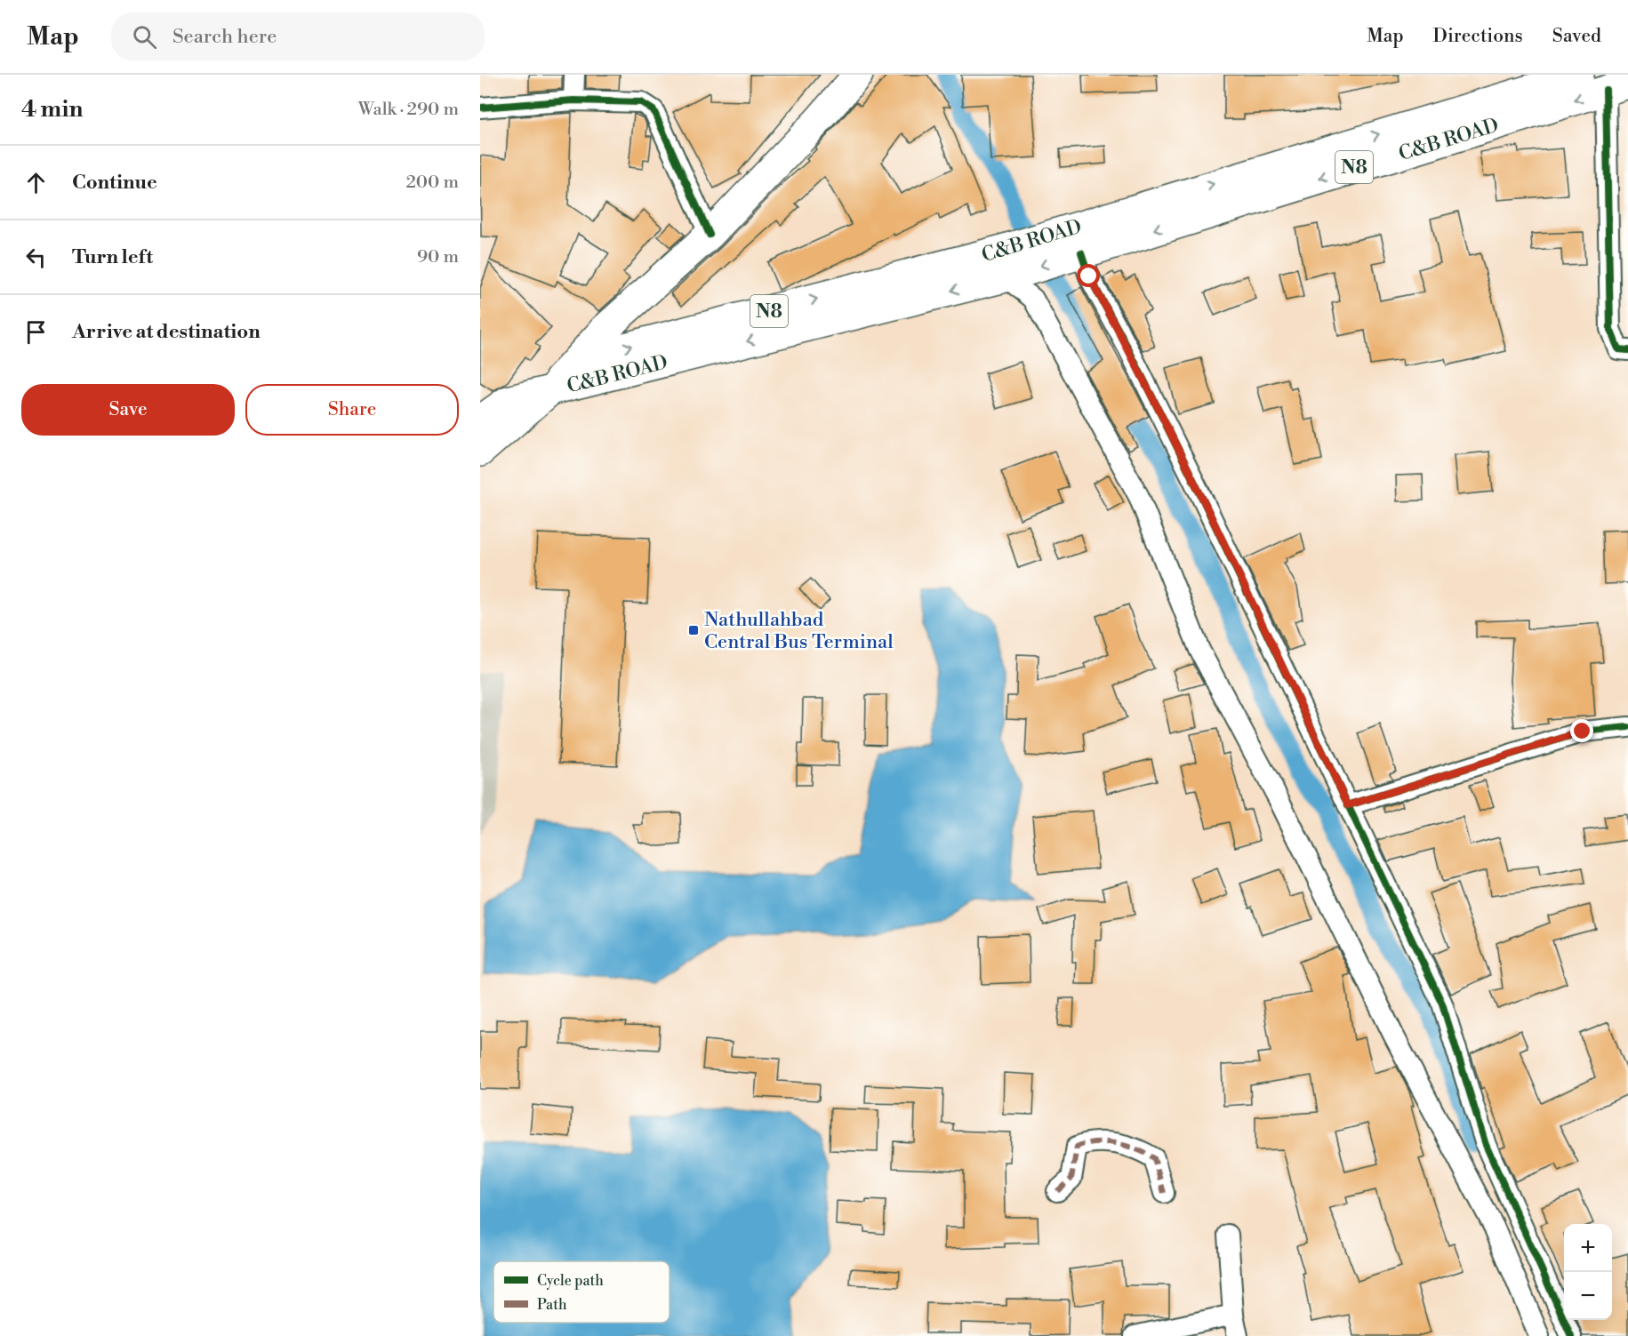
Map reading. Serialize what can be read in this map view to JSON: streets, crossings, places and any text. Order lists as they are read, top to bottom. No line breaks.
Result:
{"streets":{"main road":["C&B ROAD","N8"]},"crossings":[["C&B ROAD","N8"]],"places":{"transit":["Nathullahbad Central Bus Terminal"]},"legend":["Cycle path","Path"],"page":{"header":"Map","search":"Search here","nav":["Map","Directions","Saved"],"heading":["4 min","Walk · 290 m"],"list":[["Continue","200 m"],["Turn left","90 m"],"Arrive at destination"],"buttons":["Save","Share"],"map_buttons":["+","−"]}}
